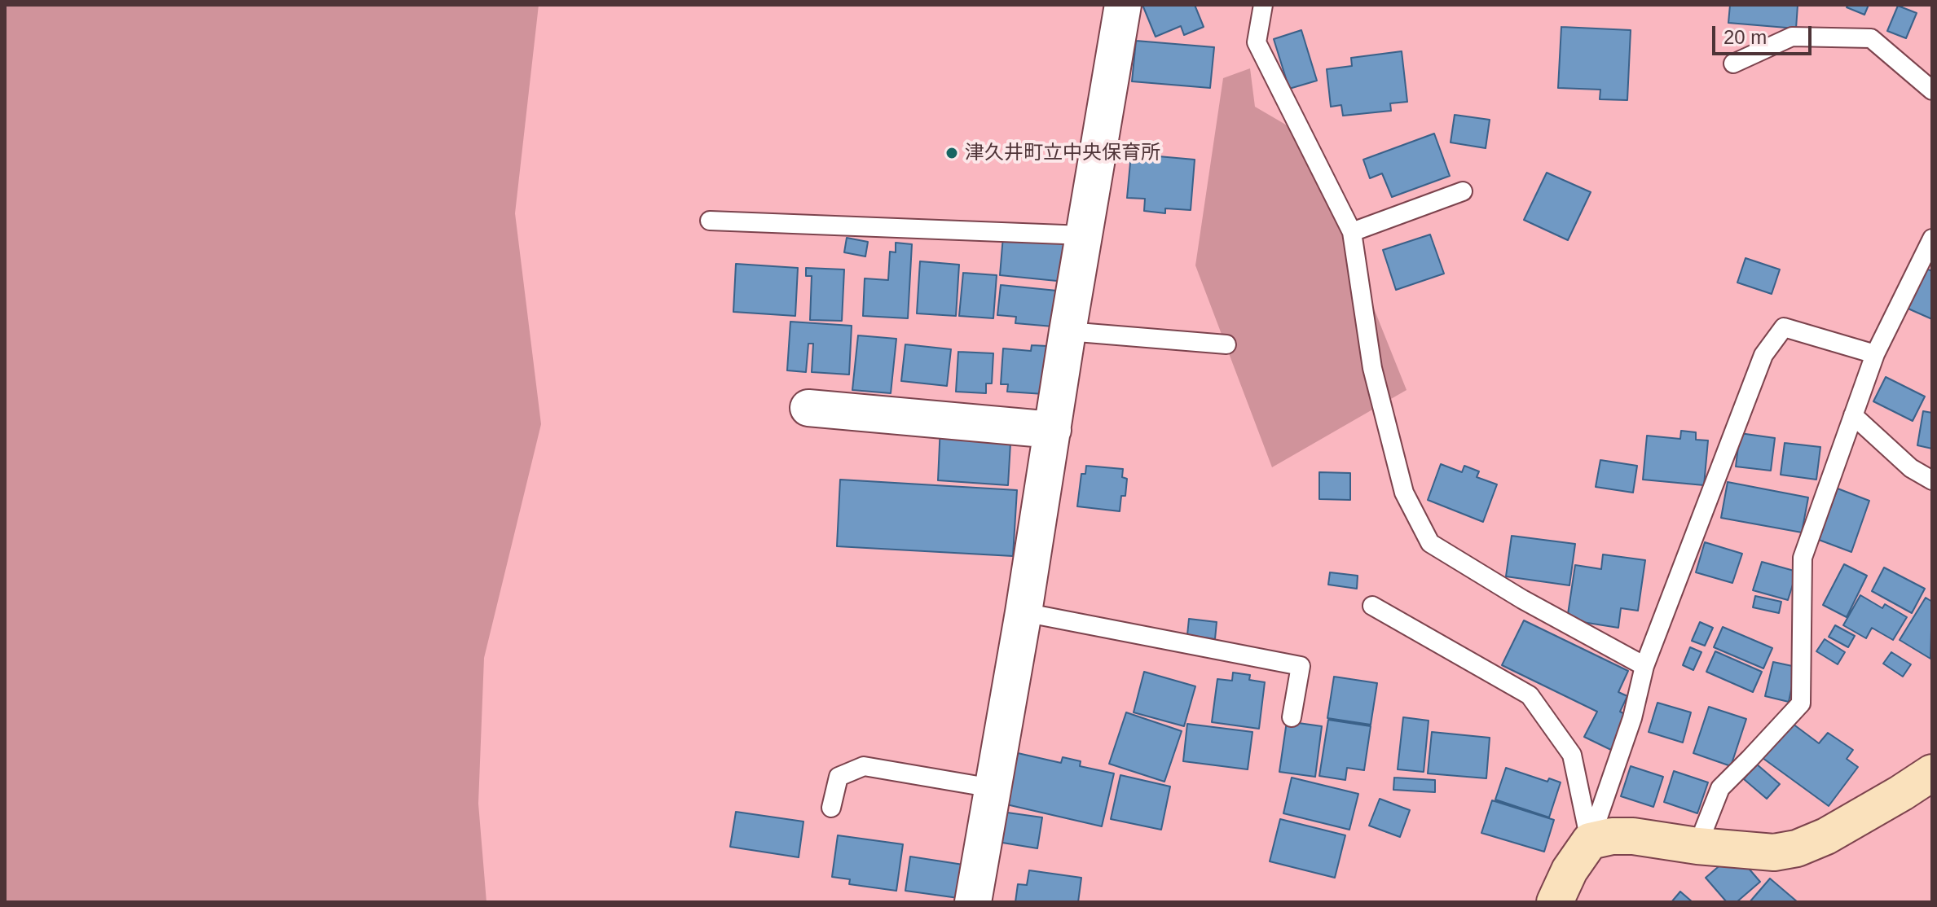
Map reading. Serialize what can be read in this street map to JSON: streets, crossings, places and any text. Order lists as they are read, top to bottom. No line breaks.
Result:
{"places":["津久井町立中央保育所"],"scale_bar":"20 m"}
